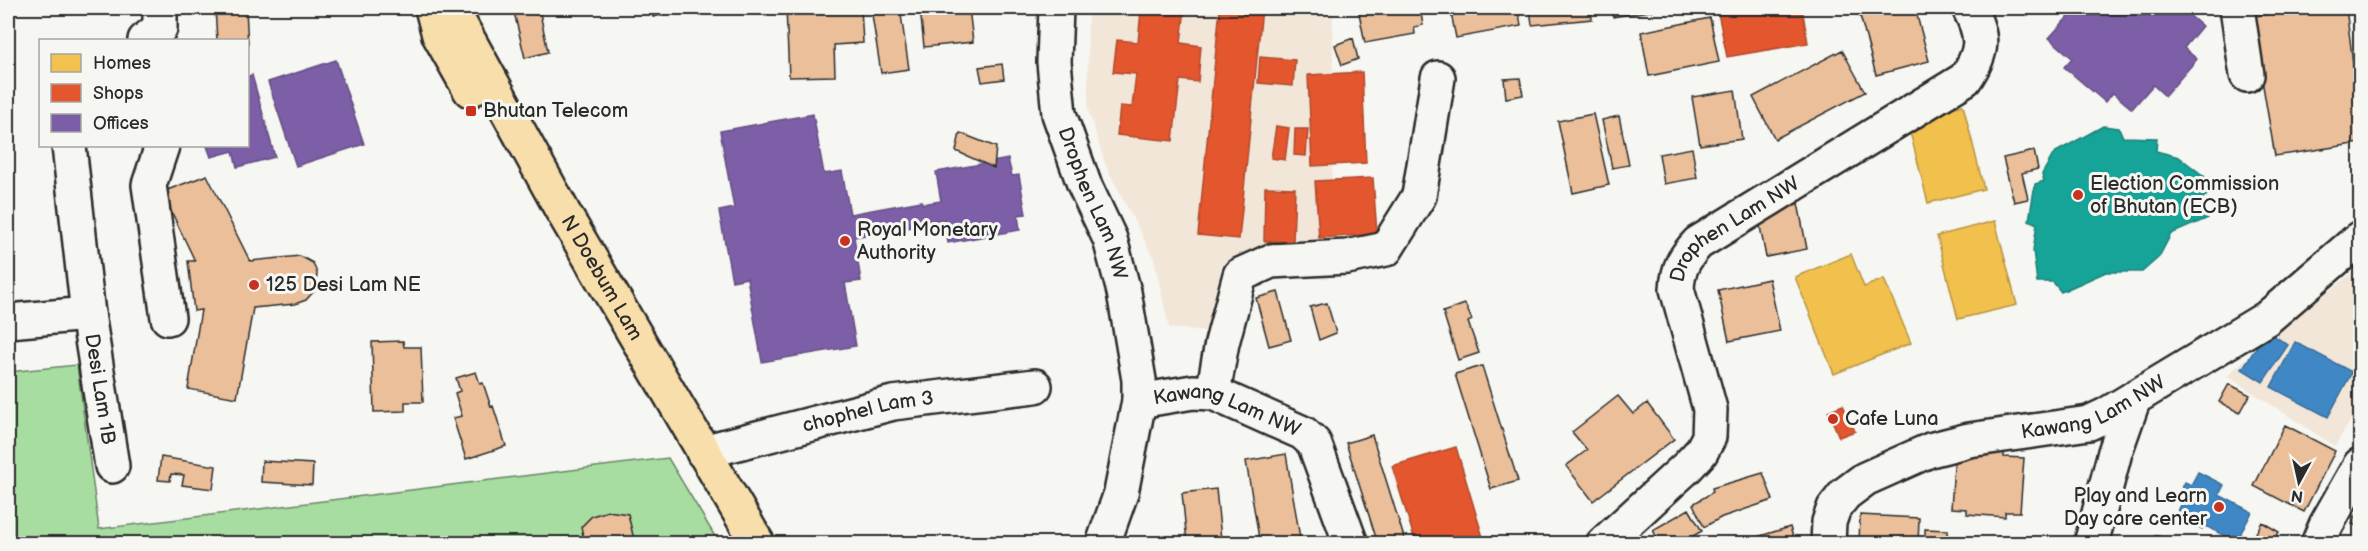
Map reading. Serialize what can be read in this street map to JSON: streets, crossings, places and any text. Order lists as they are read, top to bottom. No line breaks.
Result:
{"streets":{"main road":["N Doebum Lam"],"street":["Drophen Lam NW","Desi Lam 1B","Kawang Lam NW","chophel Lam 3"]},"crossings":[["Drophen Lam NW","Kawang Lam NW"],["N Doebum Lam","chophel Lam 3"]],"places":{"transit":["Bhutan Telecom"],"other":["Election Commission of Bhutan (ECB)","Royal Monetary Authority","125 Desi Lam NE","Cafe Luna","Play and Learn Day care center"]},"legend":["Homes","Shops","Offices"],"north":"bottom"}
